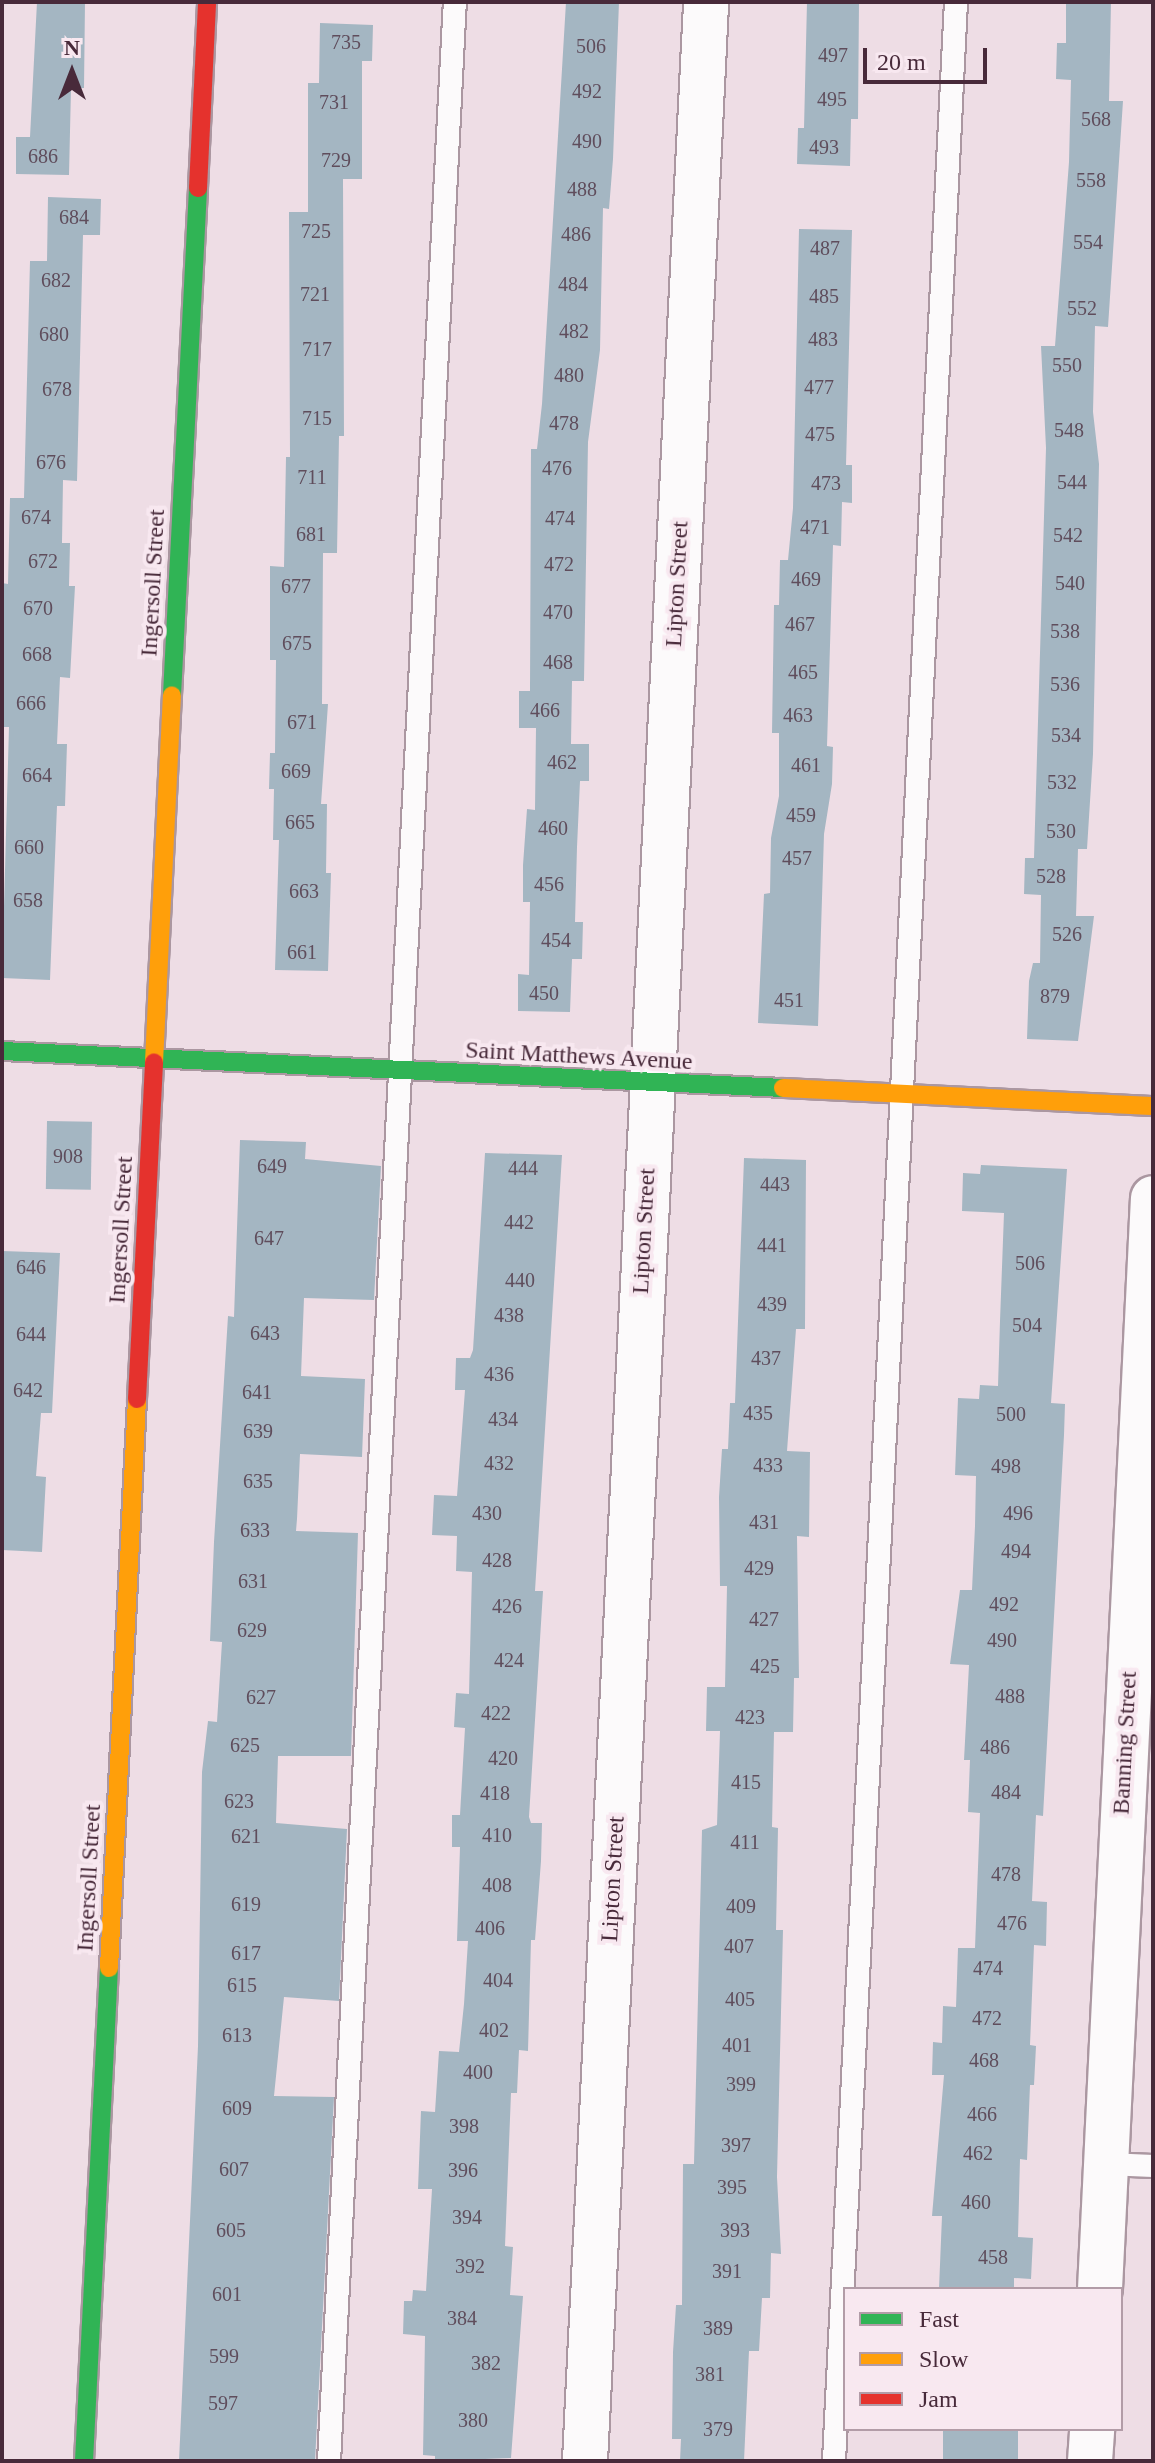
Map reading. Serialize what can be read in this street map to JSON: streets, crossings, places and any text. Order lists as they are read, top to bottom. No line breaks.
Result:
{"streets":{"street":["Ingersoll Street","Lipton Street","Saint Matthews Avenue","Banning Street"]},"crossings":[["Ingersoll Street","Saint Matthews Avenue"],["Lipton Street","Saint Matthews Avenue"]],"house_numbers":["735","506","497","492","495","731","568","490","493","686","729","558","488","684","725","486","554","487","682","484","721","485","552","482","680","483","717","550","480","477","678","715","478","548","475","676","476","711","544","473","674","474","471","681","542","672","472","469","540","677","670","470","467","538","675","668","468","465","536","666","466","463","671","534","462","461","669","664","532","459","665","460","530","660","457","528","456","663","658","526","454","661","450","879","451","908","649","444","443","442","647","441","506","646","440","439","438","504","643","644","437","436","642","641","435","500","434","639","432","433","498","635","430","496","431","633","494","428","429","631","492","426","427","629","490","424","425","488","627","422","423","625","486","420","415","484","418","623","410","621","411","478","408","619","409","476","406","407","617","474","404","615","405","472","402","613","401","468","400","399","609","466","398","397","462","607","396","395","460","394","605","393","458","392","391","601","384","389","599","382","381","597","380","379"],"legend":["Fast","Slow","Jam"],"scale_bar":"20 m","north":"top"}
